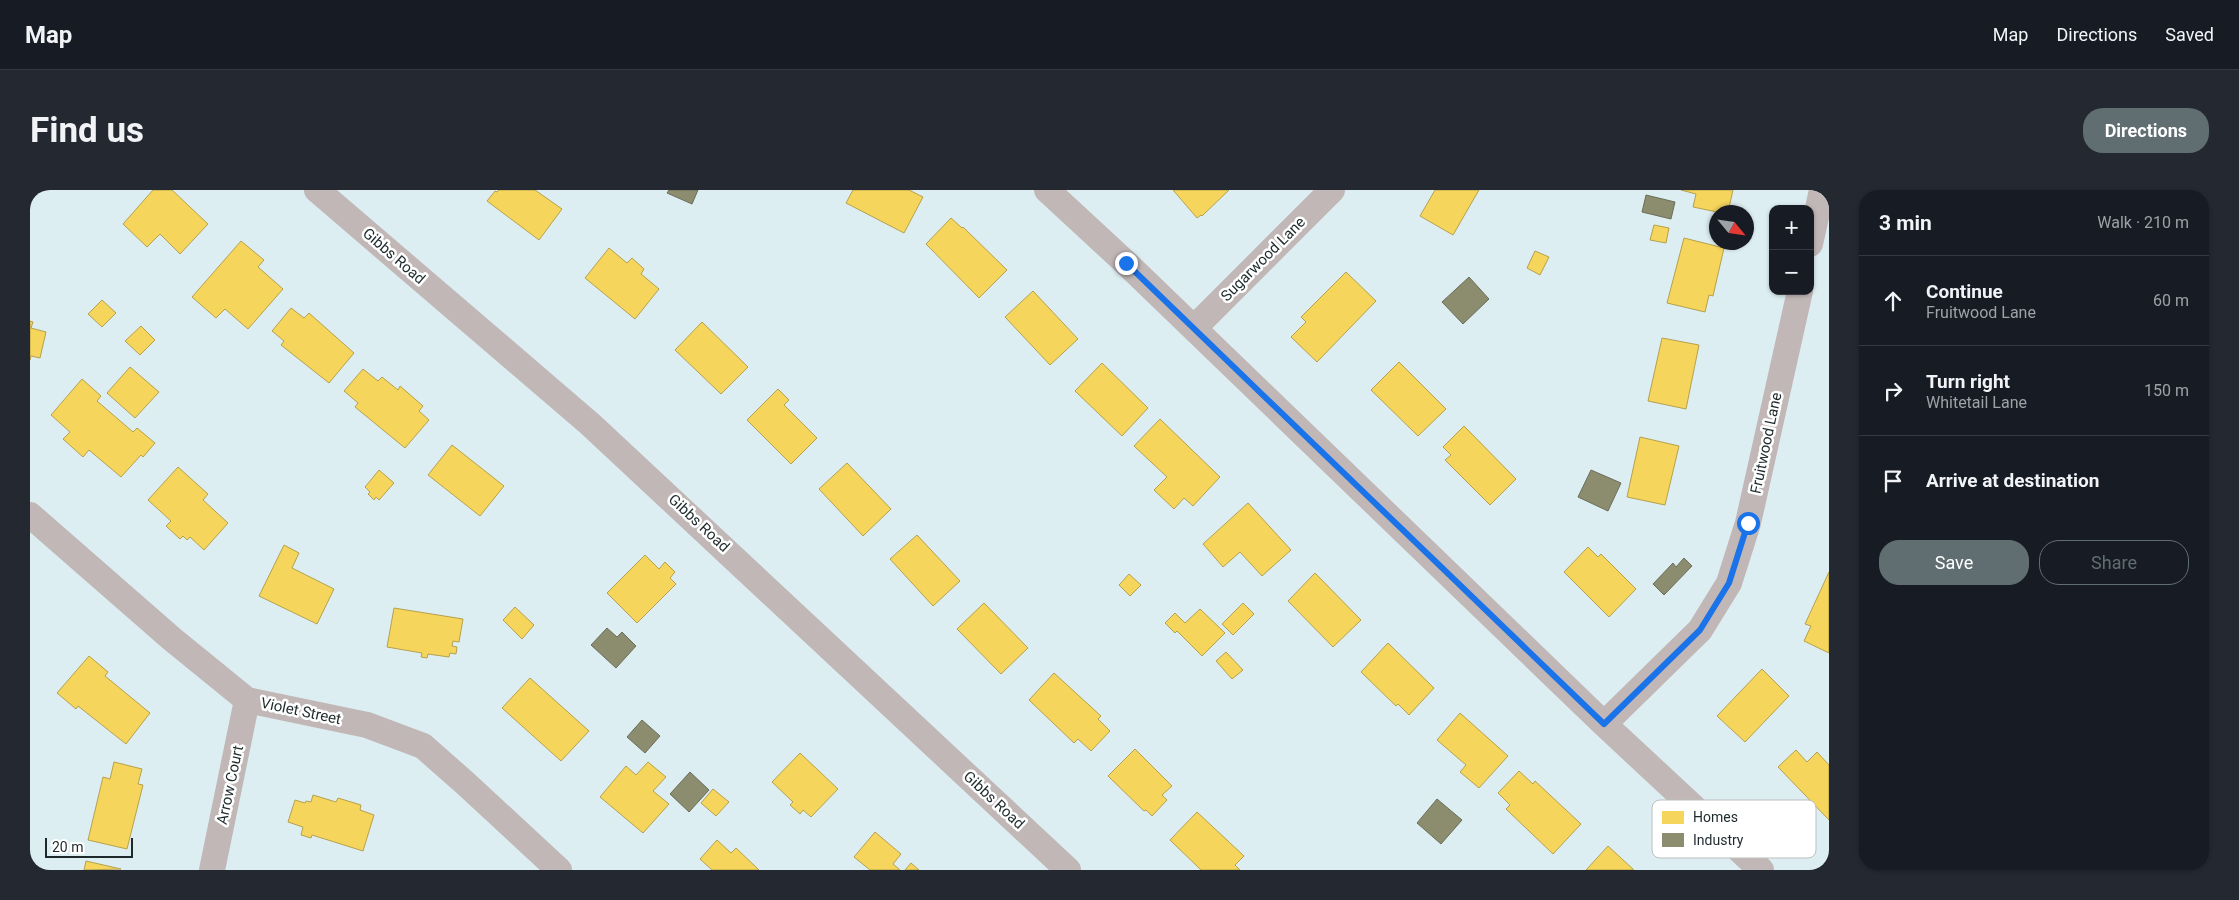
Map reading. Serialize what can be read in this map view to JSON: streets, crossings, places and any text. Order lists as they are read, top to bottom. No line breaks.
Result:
{"streets":{"street":["Gibbs Road","Sugarwood Lane","Fruitwood Lane","Violet Street","Arrow Court"]},"crossings":[["Violet Street","Arrow Court"]],"legend":["Homes","Industry"],"scale_bar":"20 m","north":"bottom right","page":{"header":"Map","nav":["Map","Directions","Saved"],"buttons":["Directions",["Save","Share"]],"title":"Find us","heading":["3 min","Walk · 210 m"],"map_buttons":["+","−"],"list":[["Continue","Fruitwood Lane","60 m"],["Turn right","Whitetail Lane","150 m"],"Arrive at destination"],"scale":"20 m"}}
